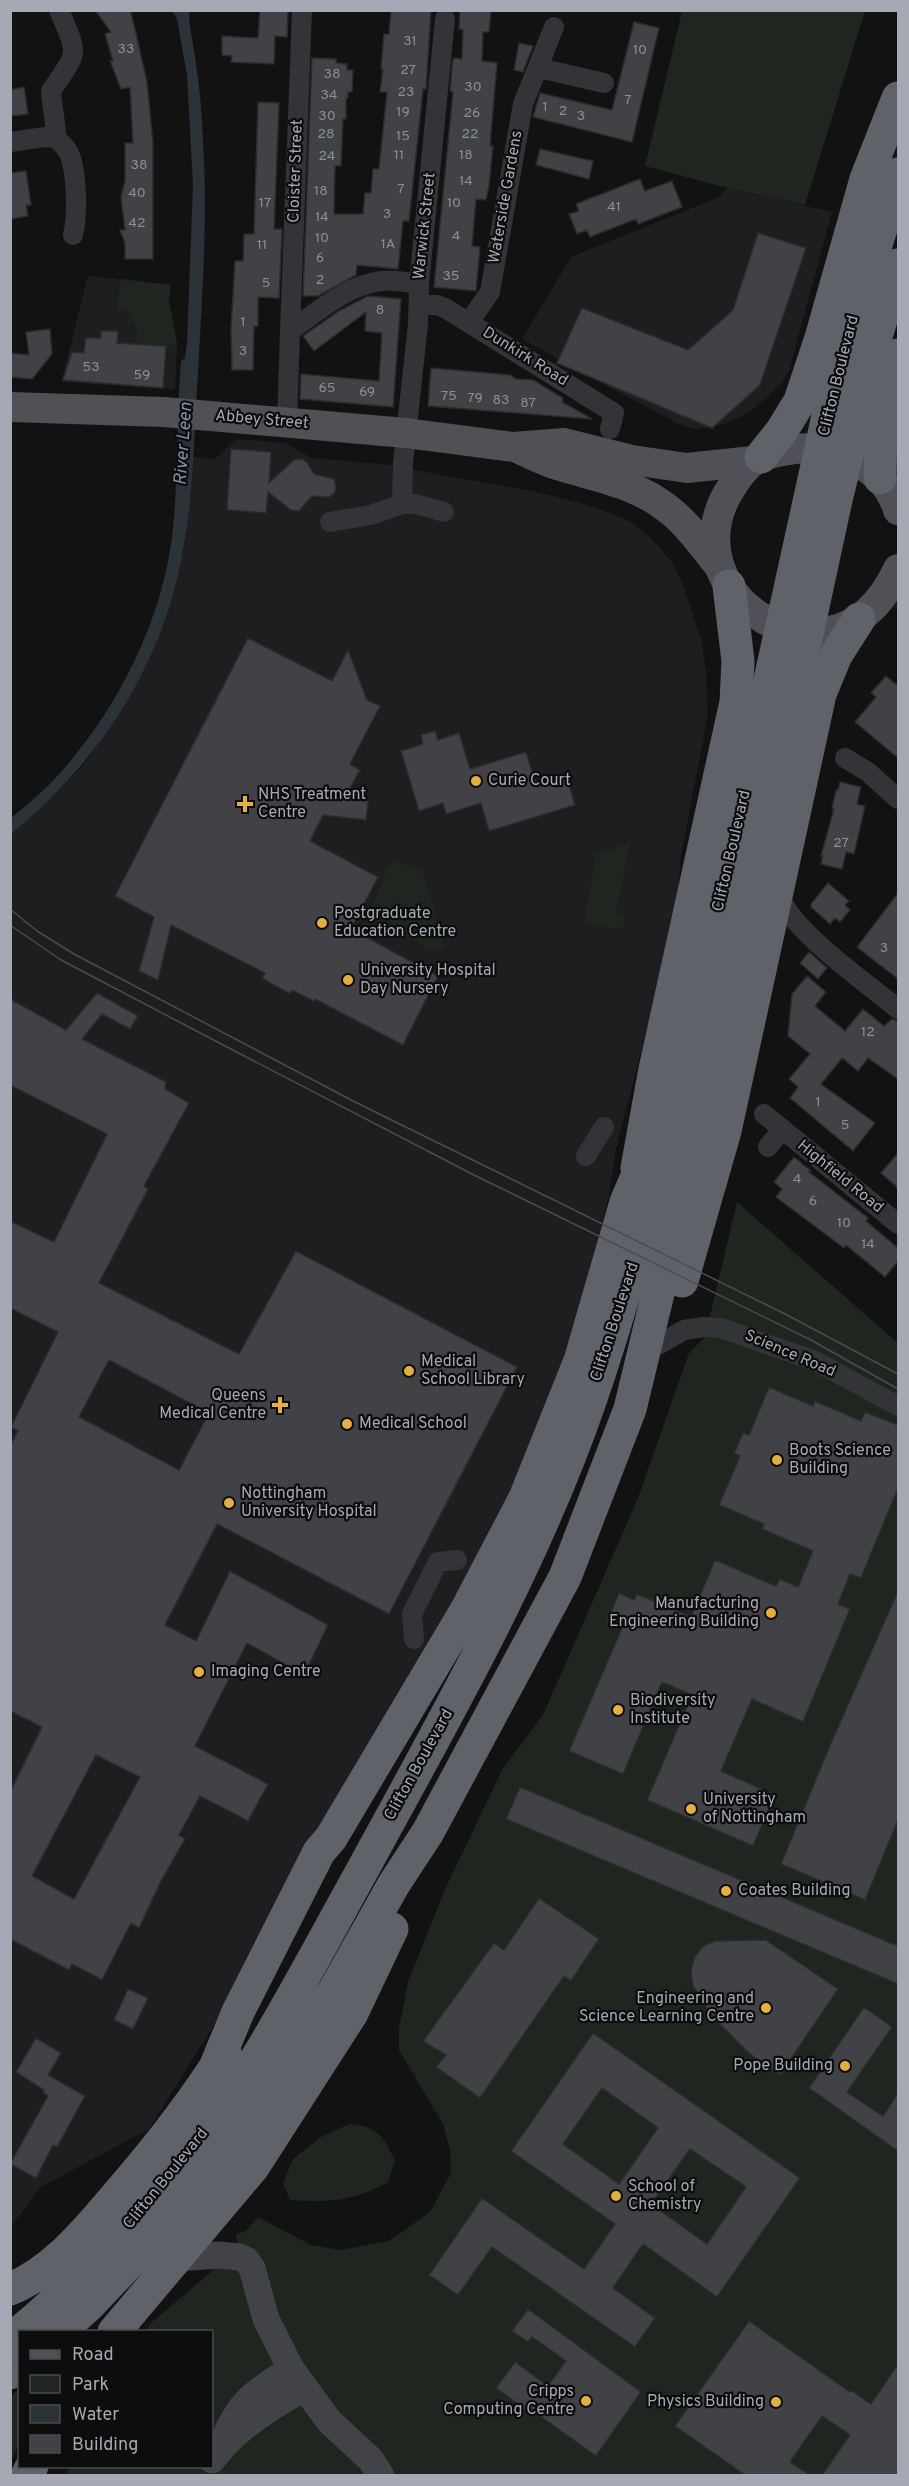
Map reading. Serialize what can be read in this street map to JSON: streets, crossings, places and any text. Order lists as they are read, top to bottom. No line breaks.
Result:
{"streets":{"highway":["Clifton Boulevard"],"main road":["Abbey Street"],"street":["Cloister Street","Waterside Gardens","Warwick Street","Dunkirk Road","Highfield Road","Science Road"]},"crossings":[["Waterside Gardens","Dunkirk Road"],["Warwick Street","Dunkirk Road"],["Warwick Street","Abbey Street"]],"water":["River Leen"],"places":{"other":["Curie Court","Postgraduate Education Centre","University Hospital Day Nursery","Medical School Library","Medical School","Boots Science Building","Nottingham University Hospital","Manufacturing Engineering Building","Imaging Centre","Biodiversity Institute","University of Nottingham","Coates Building","Engineering and Science Learning Centre","Pope Building","School of Chemistry","Cripps Computing Centre","Physics Building"],"health":["NHS Treatment Centre","Queens Medical Centre"]},"house_numbers":["31","33","10","27","38","30","23","34","7","1","2","19","26","30","3","28","22","15","11","18","24","38","14","7","18","40","17","10","41","3","14","42","4","10","1A","11","6","35","2","5","8","1","3","53","59","65","69","75","79","83","87","27","3","12","1","5","4","6","10","14"],"legend":["Road","Park","Water","Building"]}
